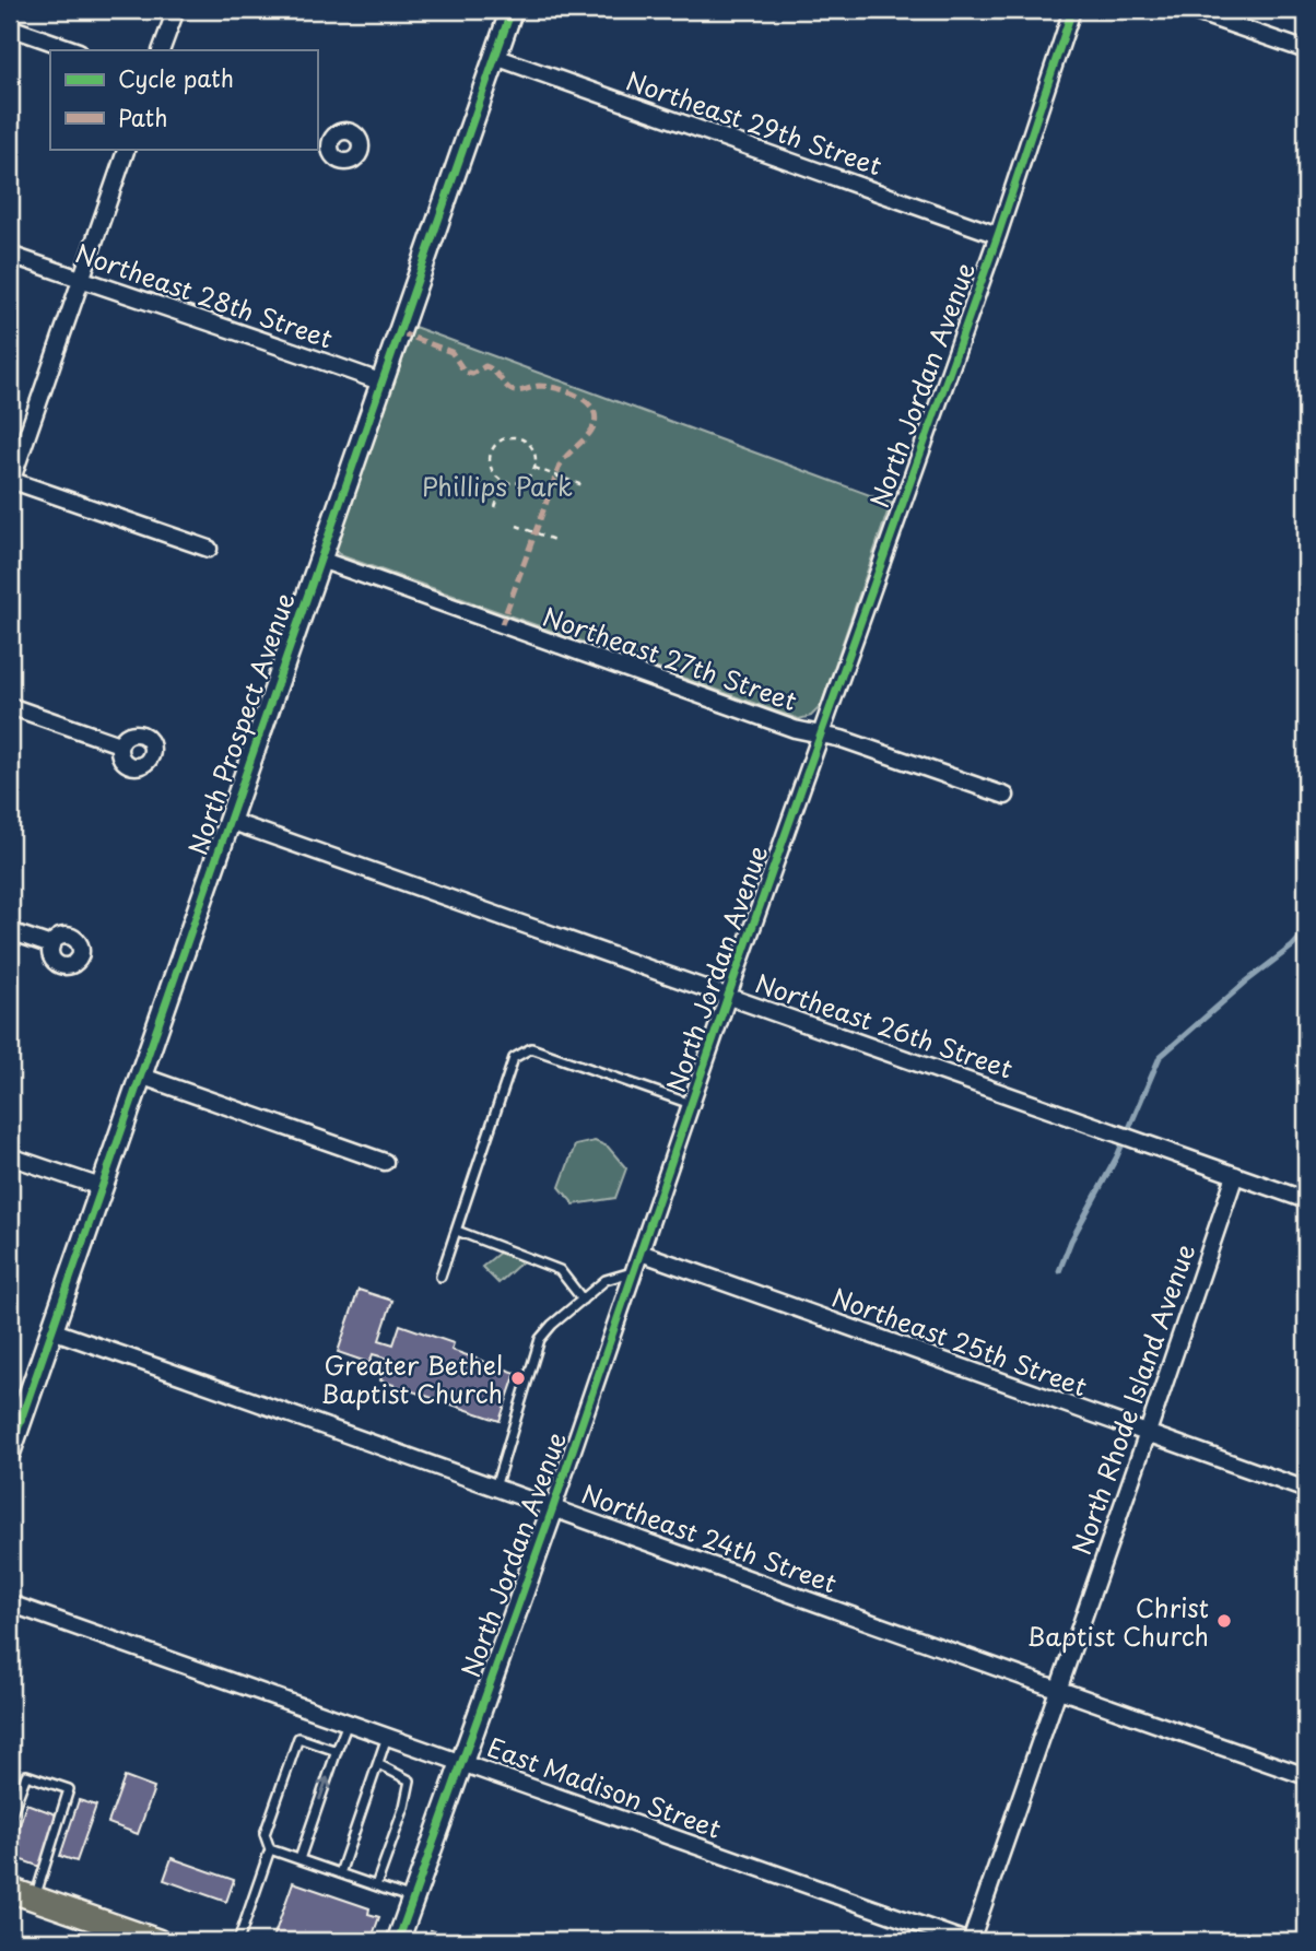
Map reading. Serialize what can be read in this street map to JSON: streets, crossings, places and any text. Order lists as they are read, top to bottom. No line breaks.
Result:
{"streets":{"street":["Northeast 29th Street","Northeast 28th Street","North Jordan Avenue","Northeast 27th Street","North Prospect Avenue","Northeast 26th Street","Northeast 25th Street","North Rhode Island Avenue","Northeast 24th Street","East Madison Street"]},"crossings":[["Northeast 29th Street","North Jordan Avenue"],["Northeast 29th Street","North Prospect Avenue"],["Northeast 28th Street","North Prospect Avenue"],["North Jordan Avenue","Northeast 27th Street"],["North Jordan Avenue","Northeast 26th Street"],["North Jordan Avenue","Northeast 25th Street"],["North Jordan Avenue","Northeast 24th Street"],["North Jordan Avenue","East Madison Street"],["Northeast 27th Street","North Prospect Avenue"],["North Prospect Avenue","Northeast 26th Street"],["North Prospect Avenue","Northeast 24th Street"],["Northeast 26th Street","North Rhode Island Avenue"],["Northeast 25th Street","North Rhode Island Avenue"],["North Rhode Island Avenue","Northeast 24th Street"],["North Rhode Island Avenue","East Madison Street"]],"parks":["Phillips Park"],"places":["Greater Bethel Baptist Church","Christ Baptist Church"],"legend":["Cycle path","Path"]}
